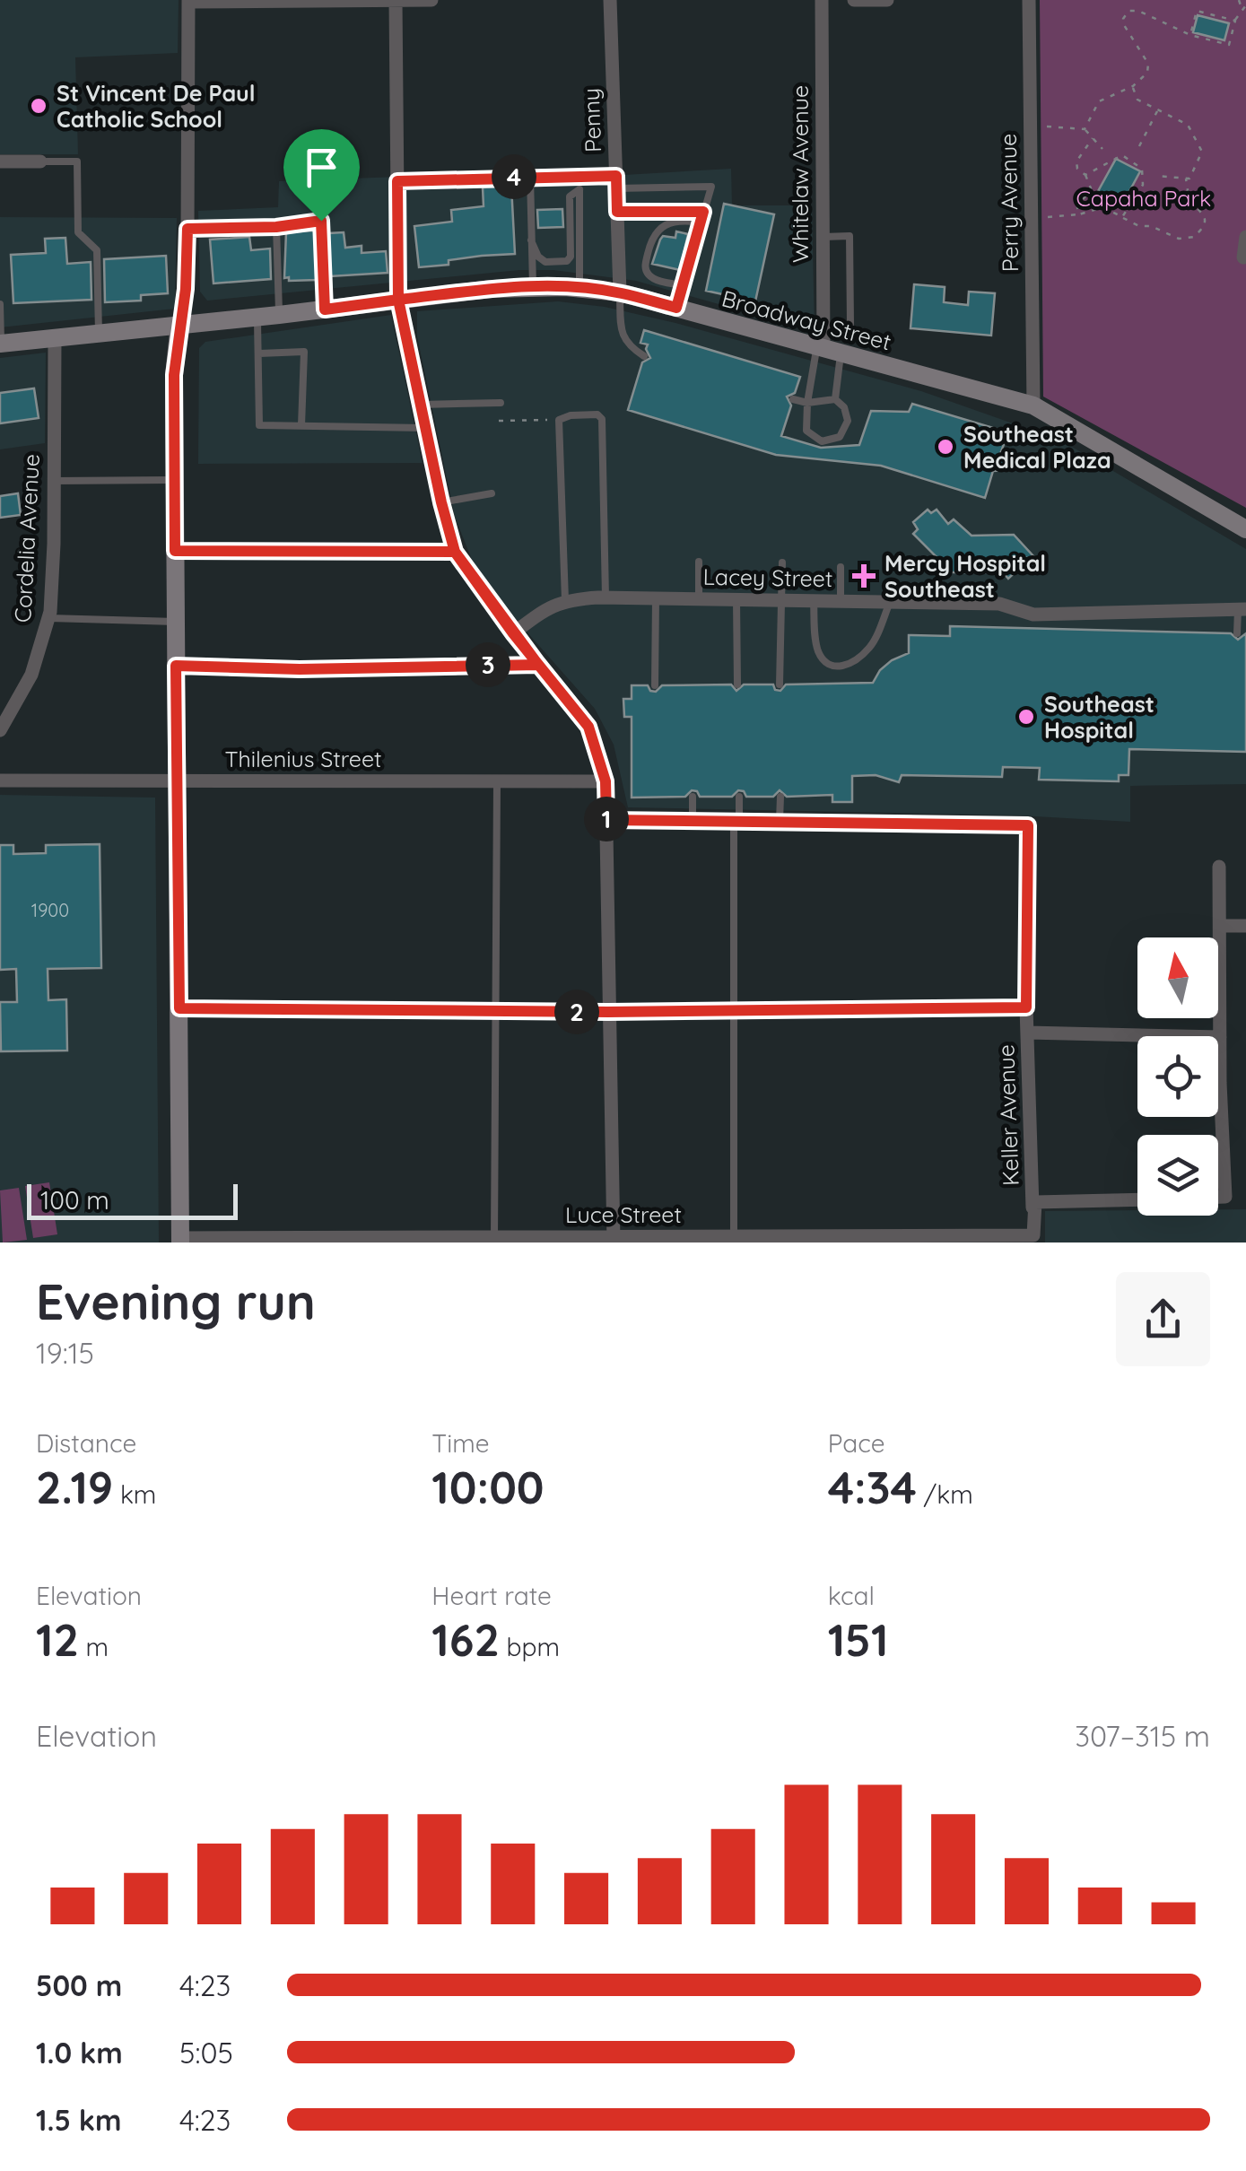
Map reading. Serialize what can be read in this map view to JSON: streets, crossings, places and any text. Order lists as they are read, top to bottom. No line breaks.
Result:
{"streets":{"main road":["Broadway Street"],"street":["Penny","Whitelaw Avenue","Perry Avenue","Cordelia Avenue","Lacey Street","Thilenius Street","Keller Avenue","Luce Street"]},"crossings":[["Penny","Broadway Street"],["Whitelaw Avenue","Broadway Street"],["Perry Avenue","Broadway Street"],["Broadway Street","Cordelia Avenue"],["Keller Avenue","Luce Street"]],"parks":["Capaha Park"],"places":{"other":["St Vincent De Paul Catholic School","Southeast Medical Plaza","Southeast Hospital"],"health":["Mercy Hospital Southeast"]},"house_numbers":["1900"],"scale_bar":"100 m","north":"top","page":{"pins":["4","3","1","2"],"scale":"100 m","heading":["Evening run","19:15"],"stats":[["Distance","2.19 km"],["Time","10:00"],["Pace","4:34 /km"],["Elevation","12 m"],["Heart rate","162 bpm"],["kcal","151"]],"chart":["Elevation","307–315 m"],"list":[{"name":"500 m","note":"4:23"},{"name":"1.0 km","note":"5:05"},{"name":"1.5 km","note":"4:23"}]}}
